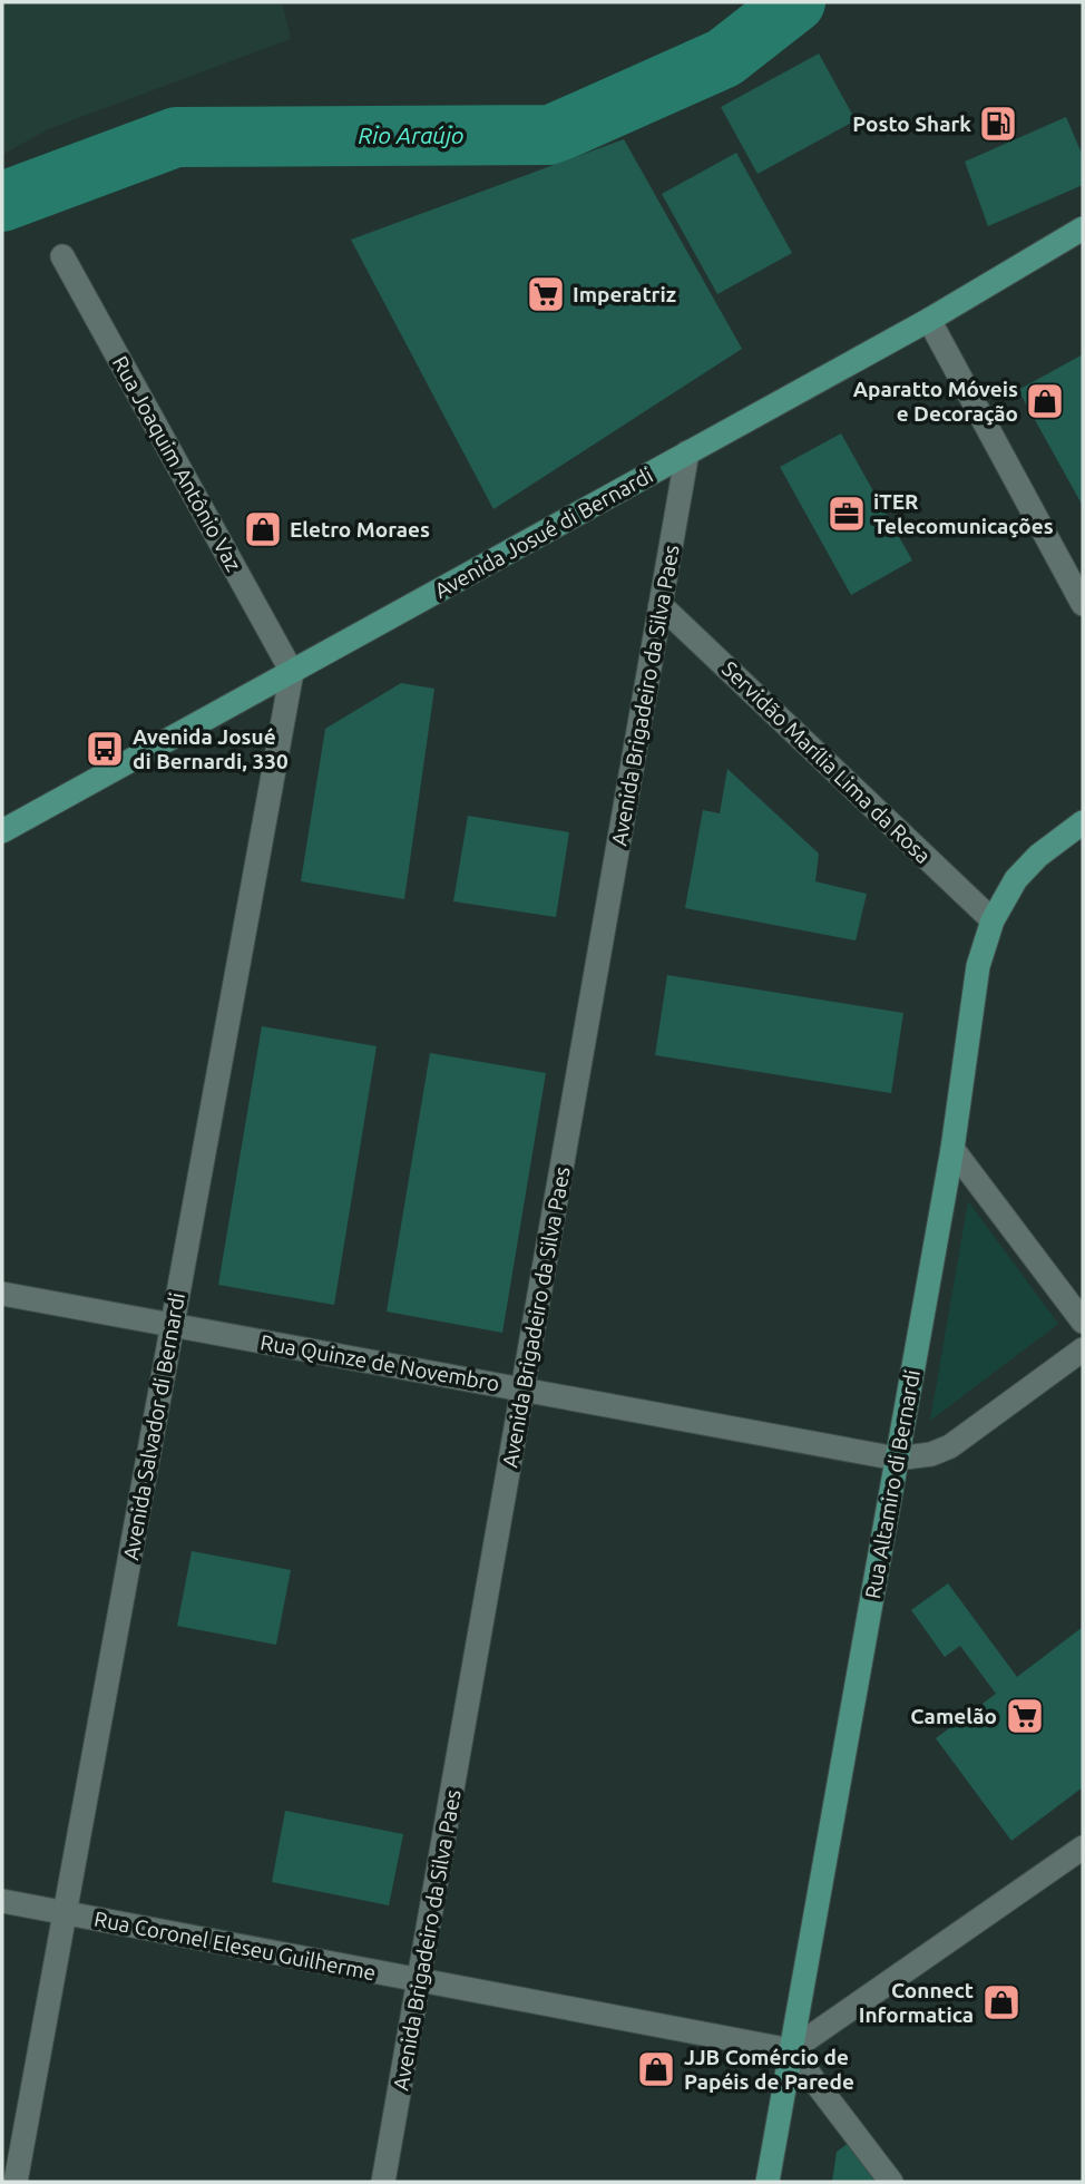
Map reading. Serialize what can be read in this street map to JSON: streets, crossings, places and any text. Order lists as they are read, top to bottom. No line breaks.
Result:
{"streets":{"main road":["Avenida Josué di Bernardi","Rua Altamiro di Bernardi"],"street":["Rua Joaquim Antônio Vaz","Avenida Brigadeiro da Silva Paes","Servidão Marília Lima da Rosa","Rua Quinze de Novembro","Avenida Salvador di Bernardi","Rua Coronel Eleseu Guilherme"]},"crossings":[["Rua Joaquim Antônio Vaz","Avenida Josué di Bernardi"],["Rua Joaquim Antônio Vaz","Avenida Salvador di Bernardi"],["Avenida Josué di Bernardi","Avenida Brigadeiro da Silva Paes"],["Avenida Josué di Bernardi","Avenida Salvador di Bernardi"],["Avenida Brigadeiro da Silva Paes","Servidão Marília Lima da Rosa"],["Avenida Brigadeiro da Silva Paes","Rua Quinze de Novembro"],["Avenida Brigadeiro da Silva Paes","Rua Coronel Eleseu Guilherme"],["Servidão Marília Lima da Rosa","Rua Altamiro di Bernardi"],["Rua Quinze de Novembro","Avenida Salvador di Bernardi"],["Rua Quinze de Novembro","Rua Altamiro di Bernardi"],["Avenida Salvador di Bernardi","Rua Coronel Eleseu Guilherme"],["Rua Altamiro di Bernardi","Rua Coronel Eleseu Guilherme"]],"water":["Rio Araújo"],"places":{"fuel station":["Posto Shark"],"supermarket":["Imperatriz","Camelão"],"shop":["Aparatto Móveis e Decoração","Eletro Moraes","Connect Informatica","JJB Comércio de Papéis de Parede"],"office":["iTER Telecomunicações"],"bus stop":["Avenida Josué di Bernardi, 330"]}}
